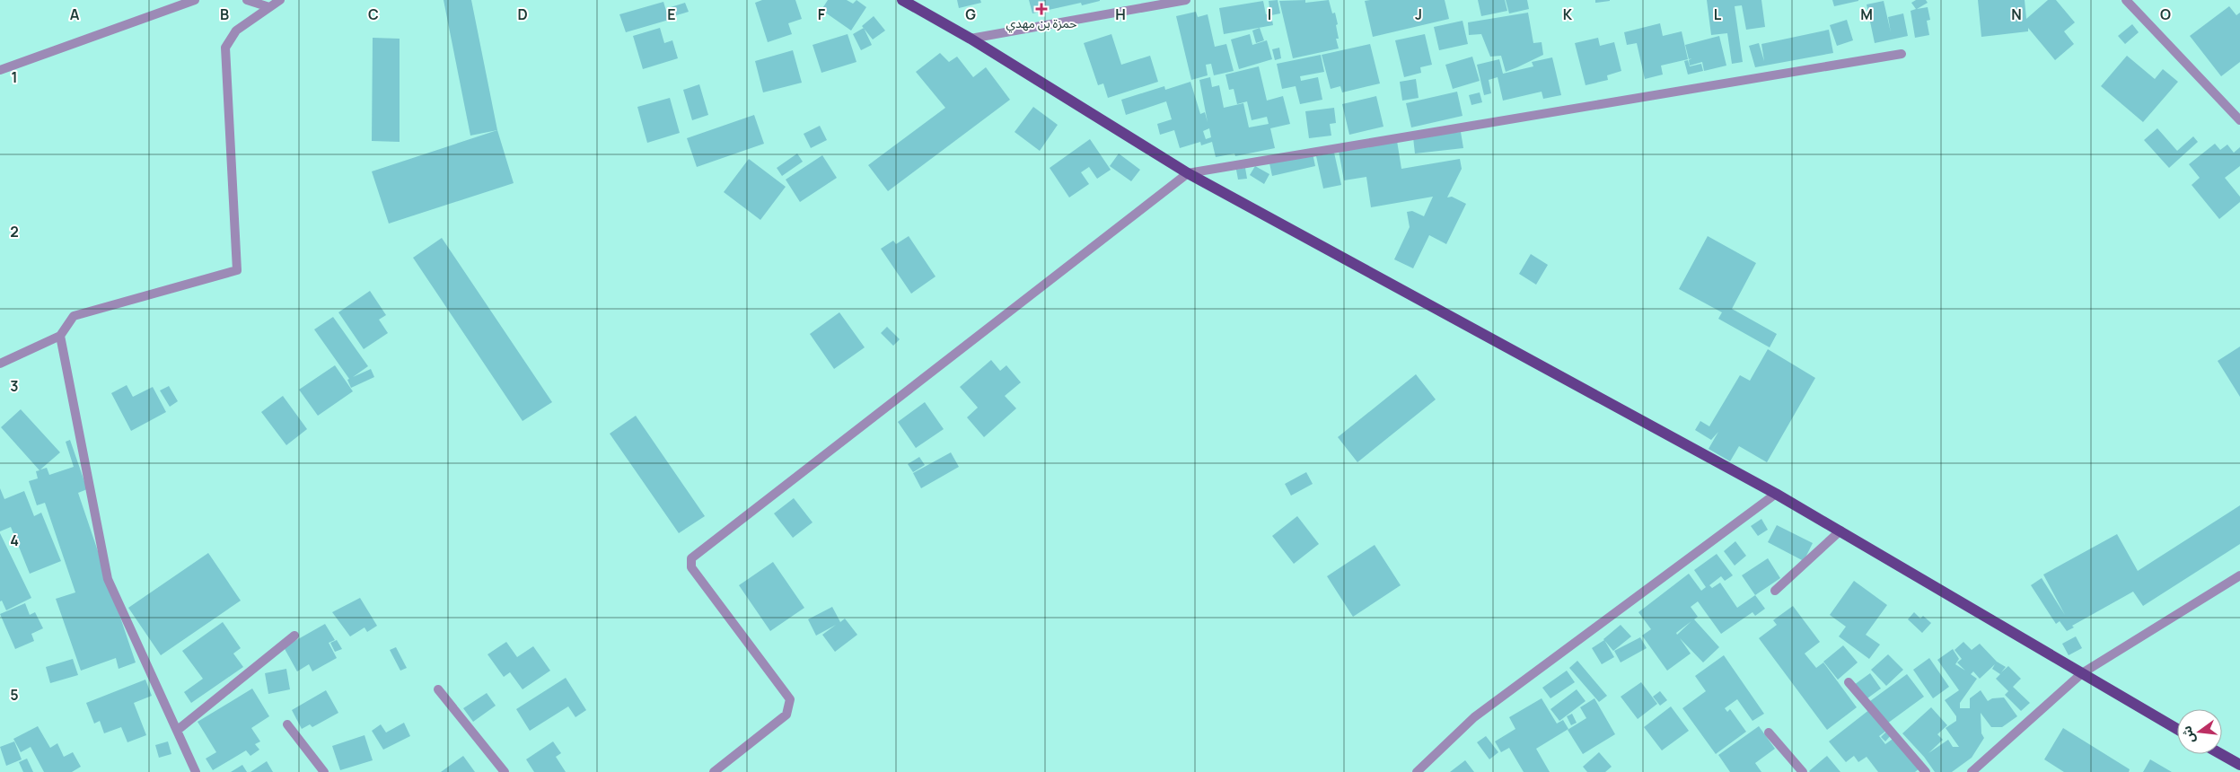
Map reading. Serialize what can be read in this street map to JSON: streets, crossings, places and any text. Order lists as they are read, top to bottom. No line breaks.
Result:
{"places":{"health":["حمزة بن مهدي"]},"north":"left","grid":{"columns":["A","B","C","D","E","F","G","H","I","J","K","L","M","N","O"],"rows":["1","2","3","4","5"]}}
